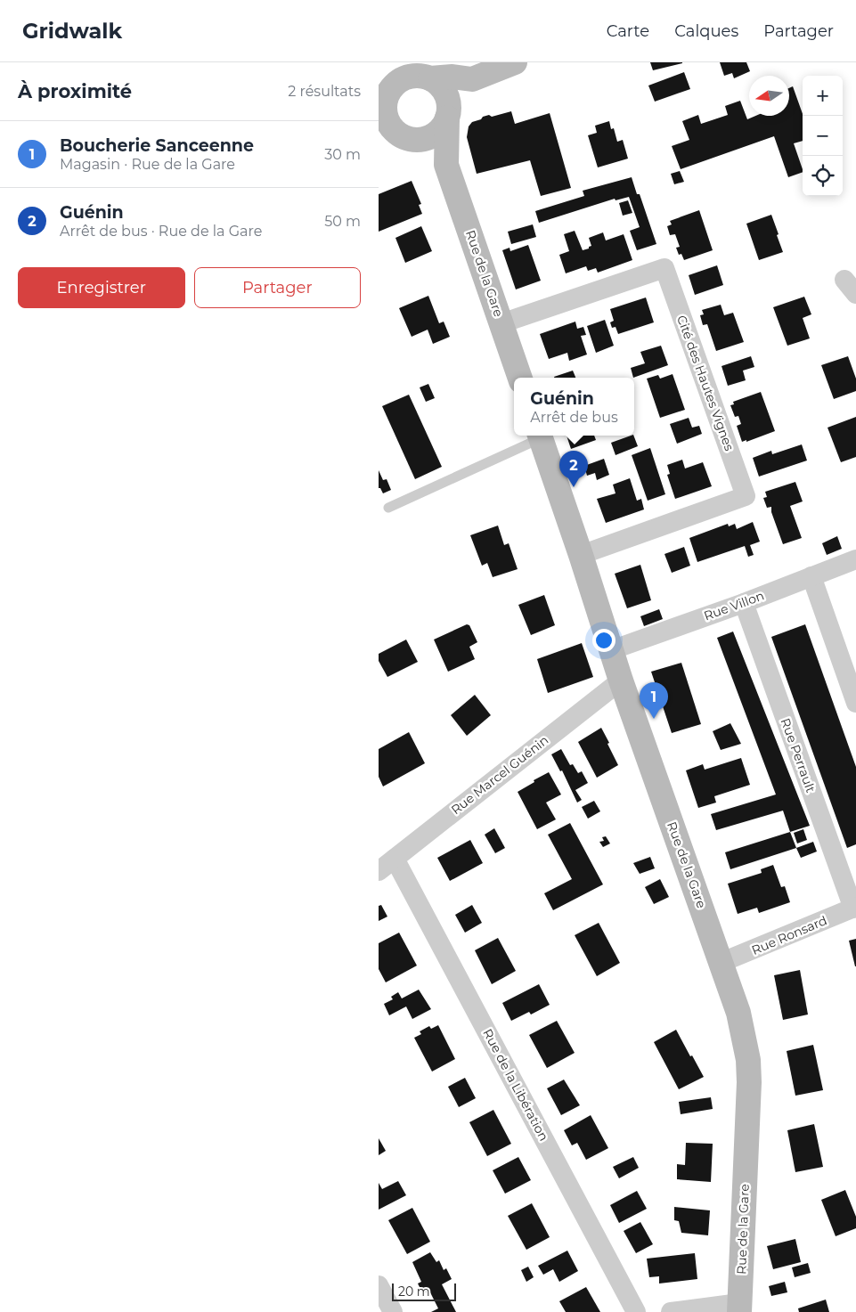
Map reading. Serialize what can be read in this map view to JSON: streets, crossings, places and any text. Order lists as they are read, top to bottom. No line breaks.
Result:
{"streets":{"street":["Rue de la Gare","Cité des Hautes Vignes","Rue Villon","Rue Perrault","Rue Marcel Guénin","Rue Ronsard","Rue de la Libération"]},"crossings":[["Rue de la Gare","Cité des Hautes Vignes"],["Rue de la Gare","Rue Villon"],["Rue de la Gare","Rue Marcel Guénin"],["Rue de la Gare","Rue Ronsard"],["Rue Villon","Rue Perrault"],["Rue Perrault","Rue Ronsard"],["Rue Marcel Guénin","Rue de la Libération"]],"scale_bar":"20 m","north":"left","page":{"header":"Gridwalk","nav":["Carte","Calques","Partager"],"heading":["À proximité","2 résultats"],"map_buttons":["+","−"],"list":[{"mark":"1","name":"Boucherie Sanceenne","note":"Magasin · Rue de la Gare","value":"30 m"},{"mark":"2","name":"Guénin","note":"Arrêt de bus · Rue de la Gare","value":"50 m"}],"buttons":["Enregistrer","Partager"],"popup":["Guénin","Arrêt de bus"],"pins":["2","1"],"scale":"20 m"}}
